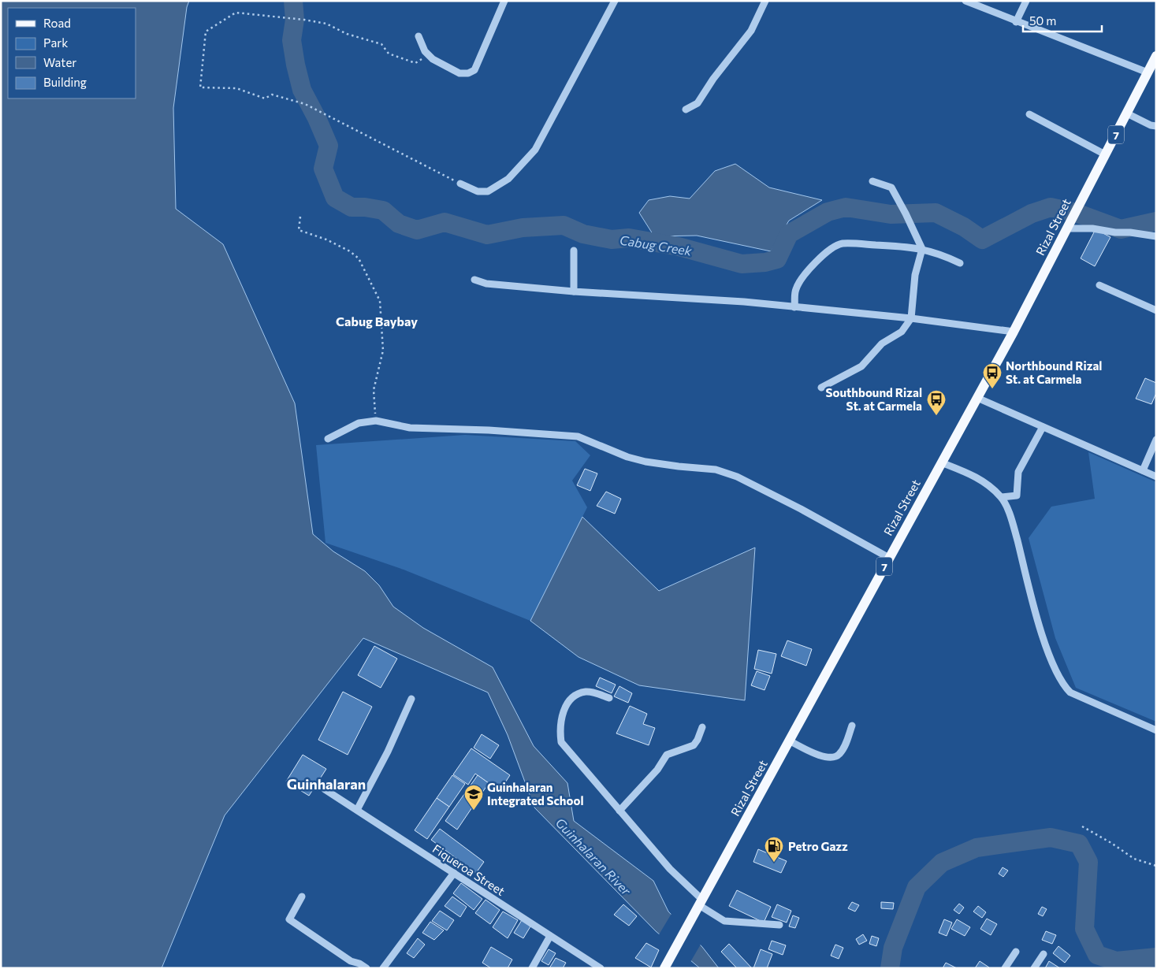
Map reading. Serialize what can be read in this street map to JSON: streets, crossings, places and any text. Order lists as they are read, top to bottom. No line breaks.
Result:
{"streets":{"main road":["7","Rizal Street"],"street":["Fiqueroa Street"]},"districts":["Cabug Baybay","Guinhalaran"],"water":["Cabug Creek","Guinhalaran River"],"places":{"bus stop":["Northbound Rizal St. at Carmela","Southbound Rizal St. at Carmela"],"school or university":["Guinhalaran Integrated School"],"fuel station":["Petro Gazz"]},"legend":["Road","Park","Water","Building"],"scale_bar":"50 m"}
